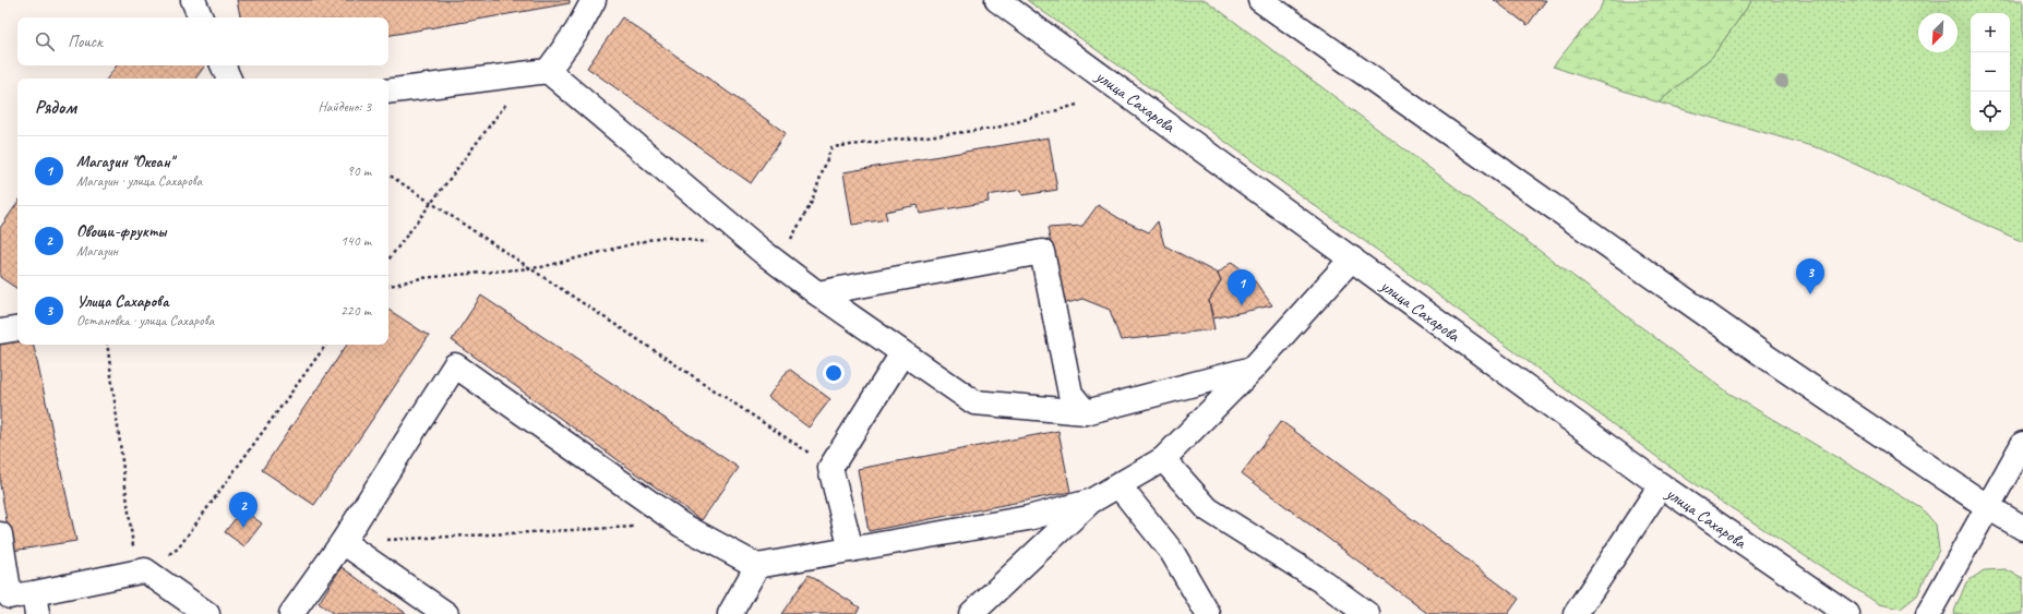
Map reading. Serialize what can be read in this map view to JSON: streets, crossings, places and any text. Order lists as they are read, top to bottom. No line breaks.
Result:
{"streets":{"street":["улица Сахарова"]},"north":"bottom left","page":{"map_buttons":["+","−"],"search":"Поиск","heading":["Рядом","Найдено: 3"],"list":[{"mark":"1","name":"Магазин \"Океан\"","note":"Магазин · улица Сахарова","value":"90 m"},{"mark":"2","name":"Овощи-фрукты","note":"Магазин","value":"140 m"},{"mark":"3","name":"Улица Сахарова","note":"Остановка · улица Сахарова","value":"220 m"}],"pins":["3","1","2"]}}
